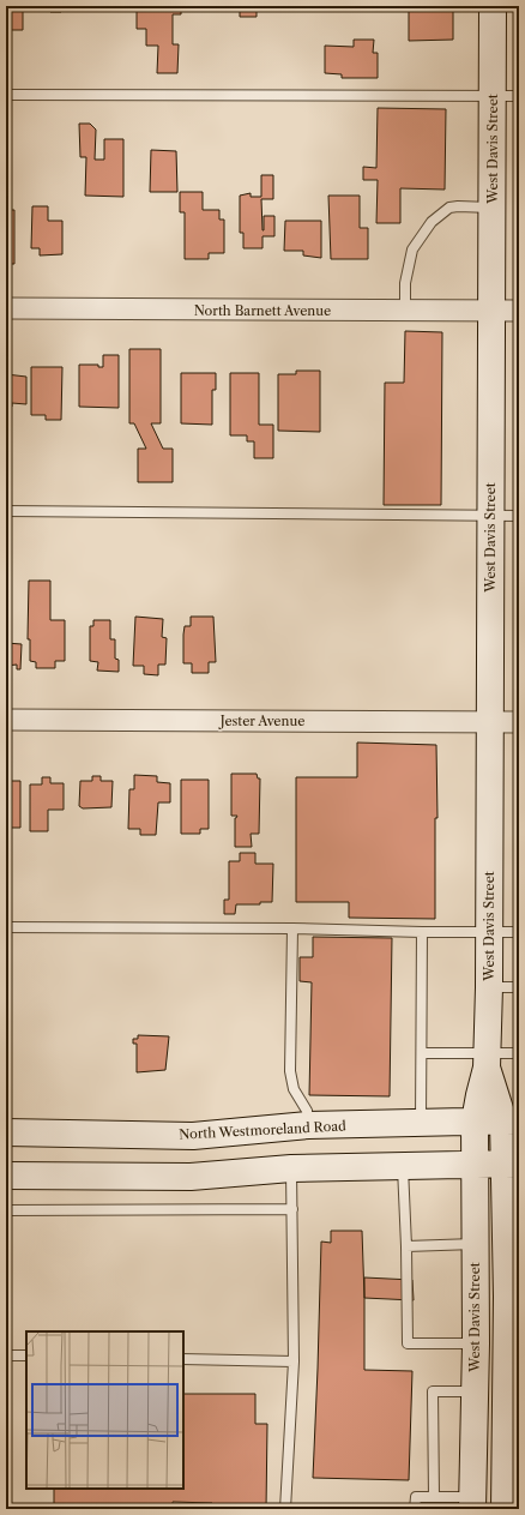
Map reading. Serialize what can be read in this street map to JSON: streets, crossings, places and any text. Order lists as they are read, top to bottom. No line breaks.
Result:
{"streets":{"main road":["West Davis Street","North Westmoreland Road"],"street":["North Barnett Avenue","Jester Avenue"]},"crossings":[["West Davis Street","North Barnett Avenue"],["West Davis Street","Jester Avenue"],["West Davis Street","North Westmoreland Road"]]}
